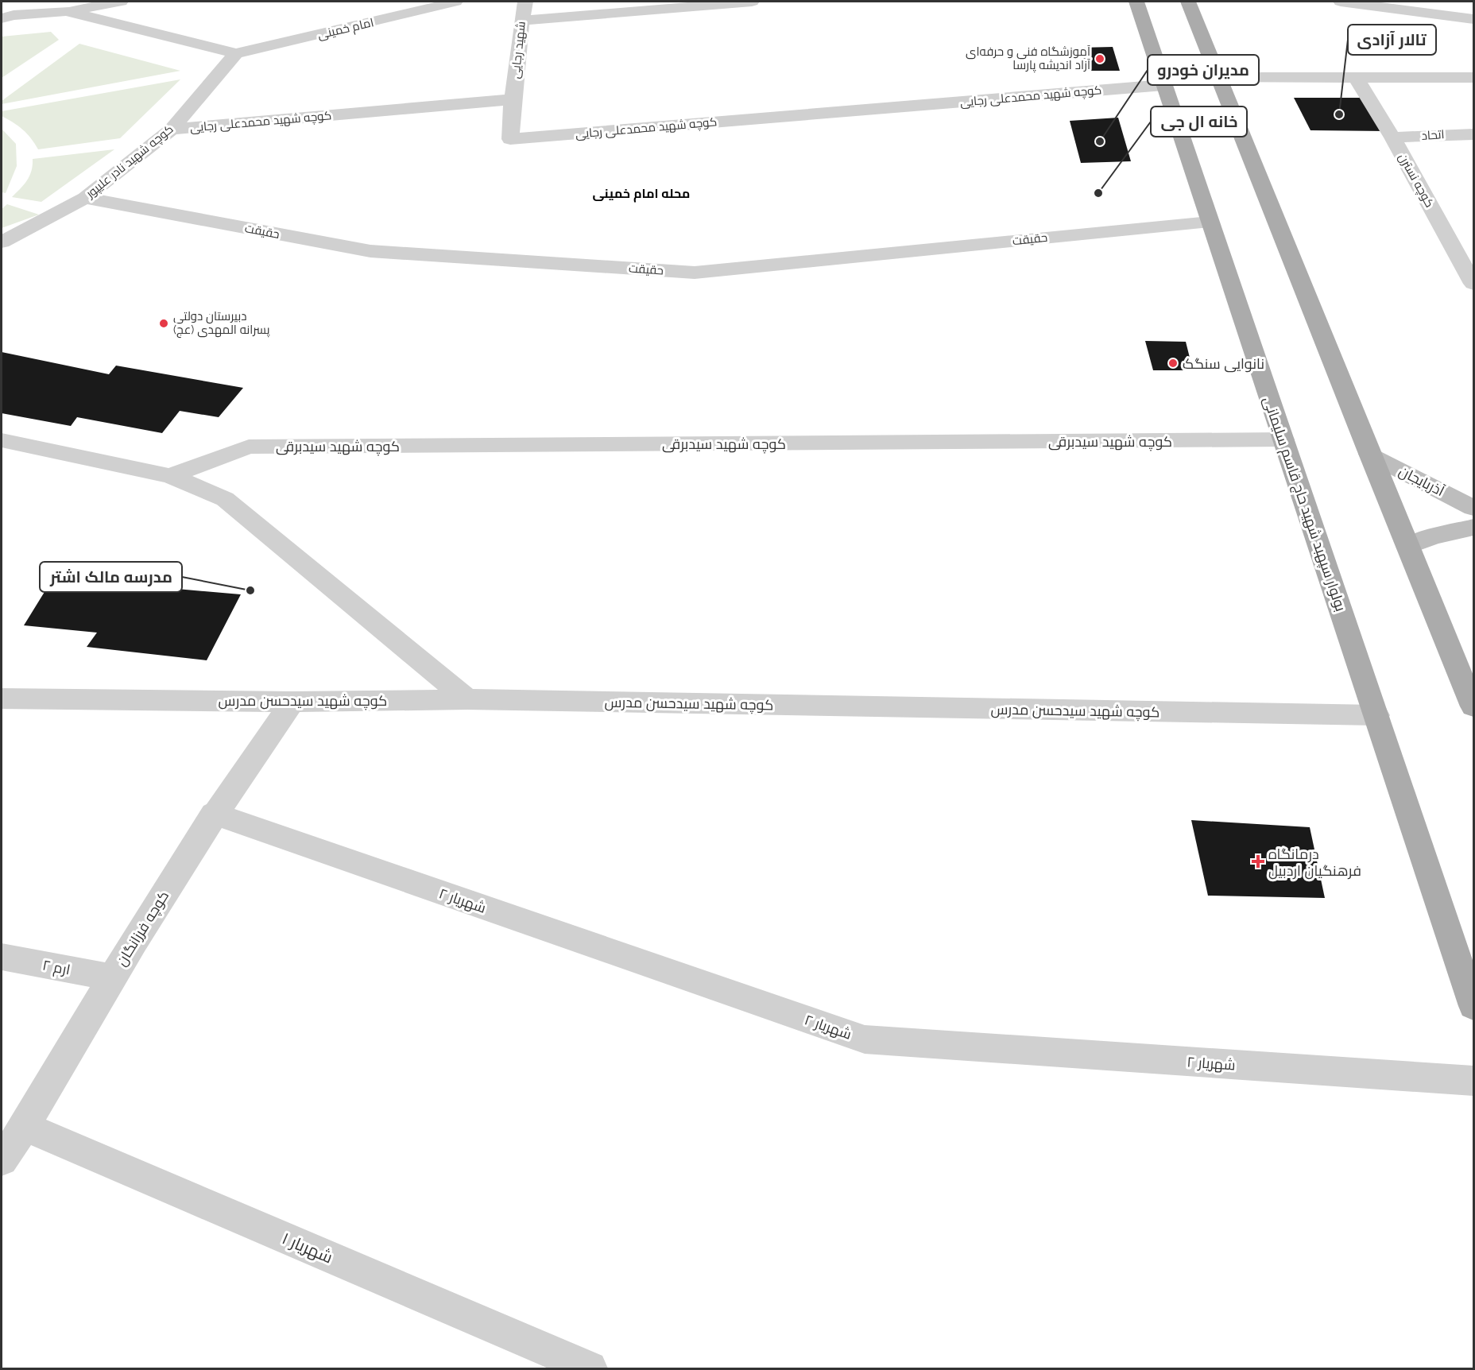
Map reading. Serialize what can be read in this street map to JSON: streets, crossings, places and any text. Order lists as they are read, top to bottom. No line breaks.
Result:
{"streets":{"main road":["بولوار سپهبد شهید حاج قاسم سلیمانی"],"street":["امام خمینی","شهید رجایی","کوچه شهید محمدعلی رجایی","اتحاد","کوچه شهید نادر علیپور","کوچه نسترن","حقیقت","کوچه شهید سیدبرقی","آذربایجان","کوچه شهید سیدحسن مدرس","شهریار ۲","کوچه فرزانگان","ارم ۲","شهریار ۱"]},"crossings":[["امام خمینی","کوچه شهید نادر علیپور"],["شهید رجایی","کوچه شهید محمدعلی رجایی"],["کوچه شهید محمدعلی رجایی","کوچه شهید نادر علیپور"],["کوچه شهید محمدعلی رجایی","بولوار سپهبد شهید حاج قاسم سلیمانی"],["اتحاد","کوچه نسترن"],["کوچه شهید نادر علیپور","حقیقت"],["حقیقت","بولوار سپهبد شهید حاج قاسم سلیمانی"],["کوچه شهید سیدبرقی","بولوار سپهبد شهید حاج قاسم سلیمانی"],["بولوار سپهبد شهید حاج قاسم سلیمانی","کوچه شهید سیدحسن مدرس"],["کوچه شهید سیدحسن مدرس","کوچه فرزانگان"],["شهریار ۲","کوچه فرزانگان"],["کوچه فرزانگان","ارم ۲"],["کوچه فرزانگان","شهریار ۱"]],"districts":["محله امام خمینی"],"places":{"other":["آموزشگاه فنی و حرفه‌ای آزاد اندیشه پارسا","تالار آزادی","مدیران خودرو","خانه ال جی","دبیرستان دولتی پسرانه المهدی (عج)","نانوایی سنگک","مدرسه مالک اشتر"],"health":["درمانگاه فرهنگیان اردبیل"]}}
